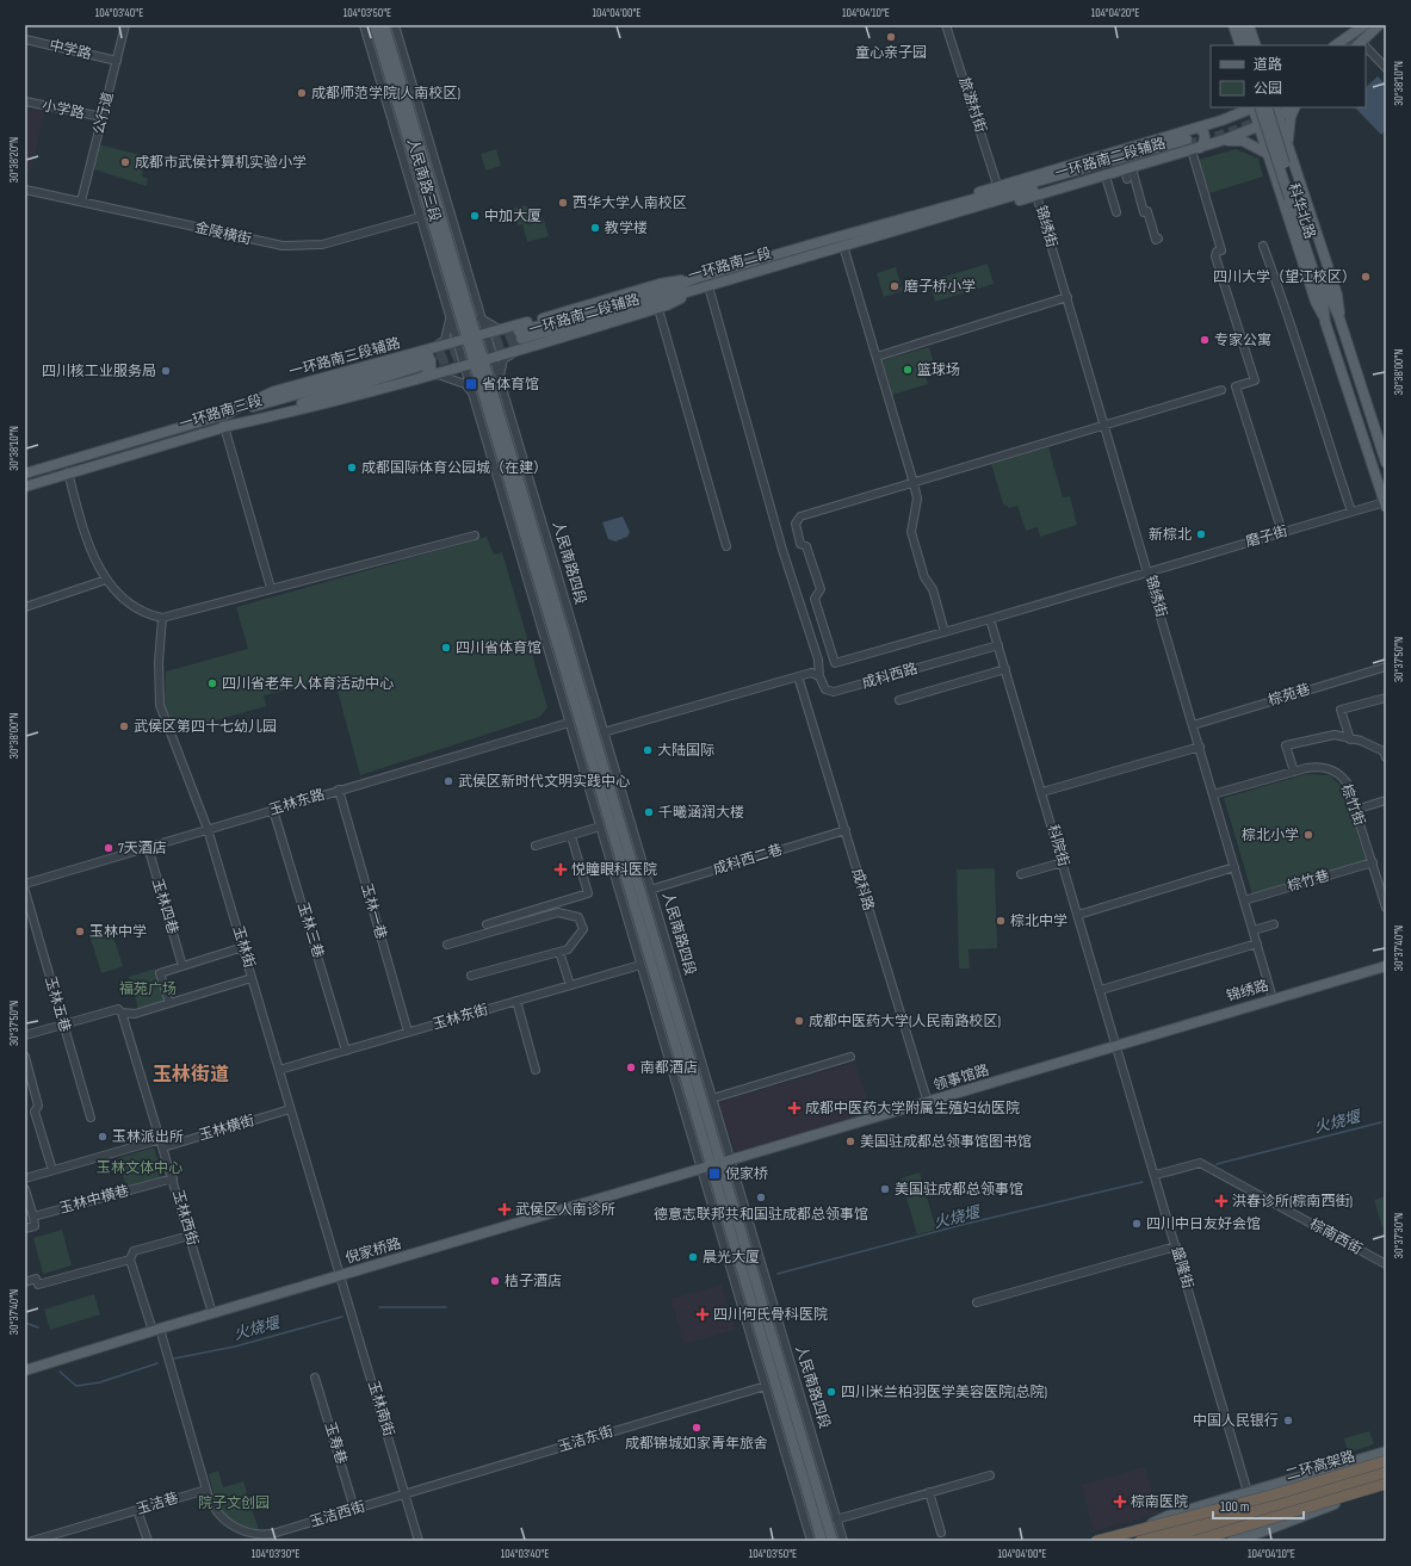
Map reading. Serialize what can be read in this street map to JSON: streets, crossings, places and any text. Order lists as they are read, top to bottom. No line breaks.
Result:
{"streets":{"highway":["二环高架路"],"main road":["一环路南二段辅路","人民南路三段","科华北路","一环路南二段","一环路南三段辅路","一环路南三段","人民南路四段","锦绣路","领事馆路","倪家桥路"],"street":["中学路","旅游村街","小学路","公行道","锦绣街","金陵横街","磨子街","成科西路","棕苑巷","玉林东路","棕竹街","科院街","成科西二巷","棕竹巷","成科路","玉林四巷","玉林一巷","玉林三巷","玉林街","玉林五巷","玉林东街","玉林横街","玉林中横巷","玉林西街","棕南西街","盛隆街","玉林南街","玉洁东街","玉寿巷","玉洁巷","玉洁西街"]},"crossings":[["中学路","公行道"],["旅游村街","一环路南二段辅路"],["小学路","公行道"],["公行道","金陵横街"],["一环路南二段辅路","人民南路三段"],["一环路南二段辅路","科华北路"],["一环路南二段辅路","锦绣街"],["一环路南二段辅路","一环路南二段"],["一环路南二段辅路","一环路南三段辅路"],["一环路南二段辅路","人民南路四段"],["人民南路三段","金陵横街"],["人民南路三段","一环路南三段辅路"],["人民南路三段","人民南路四段"],["科华北路","磨子街"],["锦绣街","磨子街"],["锦绣街","棕苑巷"],["锦绣街","棕竹街"],["锦绣街","棕竹巷"],["锦绣街","锦绣路"],["一环路南三段辅路","一环路南三段"],["一环路南三段辅路","人民南路四段"],["人民南路四段","玉林东路"],["人民南路四段","成科西二巷"],["人民南路四段","玉林东街"],["人民南路四段","领事馆路"],["人民南路四段","倪家桥路"],["人民南路四段","玉洁东街"],["成科西路","科院街"],["玉林东路","玉林四巷"],["玉林东路","玉林一巷"],["玉林东路","玉林三巷"],["玉林东路","玉林街"],["棕竹街","棕竹巷"],["科院街","锦绣路"],["科院街","领事馆路"],["科院街","盛隆街"],["成科西二巷","成科路"],["成科路","领事馆路"],["玉林一巷","玉林东街"],["玉林三巷","玉林东街"],["玉林街","玉林东街"],["玉林街","玉林横街"],["玉林街","倪家桥路"],["玉林街","玉林南街"],["锦绣路","领事馆路"],["锦绣路","盛隆街"],["领事馆路","倪家桥路"],["领事馆路","盛隆街"],["玉林横街","玉林西街"],["玉林中横巷","玉林西街"],["玉林西街","倪家桥路"],["棕南西街","盛隆街"],["倪家桥路","玉林南街"],["玉林南街","玉洁东街"],["玉林南街","玉洁西街"],["玉洁东街","玉洁西街"],["玉寿巷","玉洁西街"],["玉洁巷","玉洁西街"]],"districts":["玉林街道"],"water":["火烧堰"],"parks":["福苑广场","玉林文体中心","院子文创园"],"places":{"other":["童心亲子园","成都师范学院(人南校区)","成都市武侯计算机实验小学","西华大学人南校区","中加大厦","教学楼","四川大学（望江校区）","磨子桥小学","专家公寓","篮球场","四川核工业服务局","成都国际体育公园城（在建）","新棕北","四川省体育馆","四川省老年人体育活动中心","武侯区第四十七幼儿园","大陆国际","武侯区新时代文明实践中心","千曦涵润大楼","棕北小学","7天酒店","棕北中学","玉林中学","成都中医药大学(人民南路校区)","南都酒店","玉林派出所","美国驻成都总领事馆图书馆","美国驻成都总领事馆","德意志联邦共和国驻成都总领事馆","四川中日友好会馆","晨光大厦","桔子酒店","四川米兰柏羽医学美容医院(总院)","中国人民银行","成都锦城如家青年旅舍"],"transit":["省体育馆","倪家桥"],"health":["悦瞳眼科医院","成都中医药大学附属生殖妇幼医院","洪春诊所(棕南西街)","武侯区人南诊所","四川何氏骨科医院","棕南医院"]},"legend":["道路","公园"],"scale_bar":"100 m","coordinates":["104°03'40\"E","104°03'50\"E","104°04'00\"E","104°04'10\"E","104°04'20\"E","30°38'10\"N","30°38'20\"N","30°38'00\"N","30°37'50\"N","30°37'40\"N","30°37'30\"N","104°03'30\"E"]}
